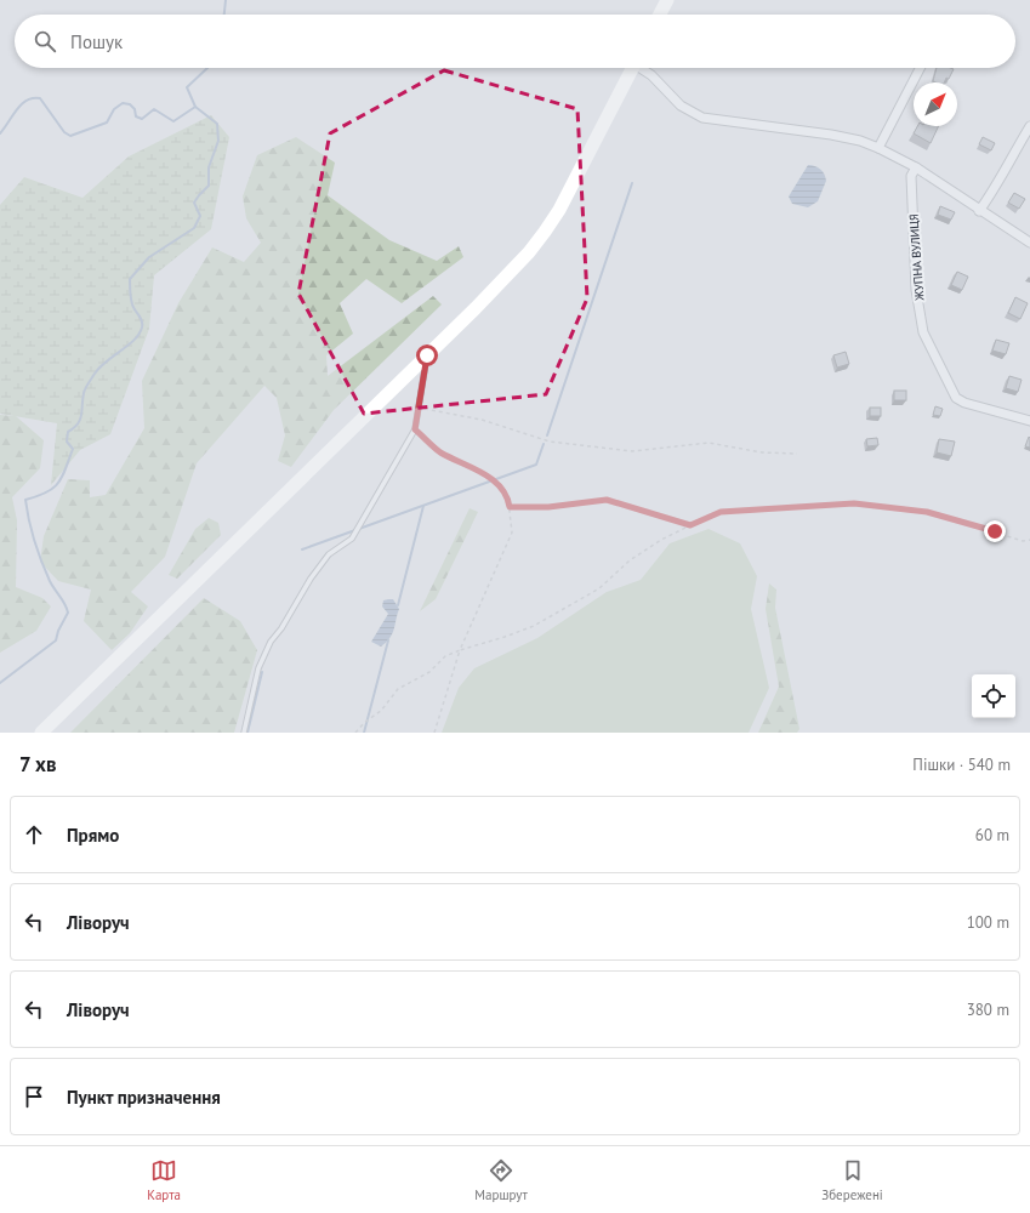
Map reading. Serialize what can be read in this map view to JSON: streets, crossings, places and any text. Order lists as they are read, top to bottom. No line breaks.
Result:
{"streets":{"street":["ЖУПНА ВУЛИЦЯ"]},"north":"top right","page":{"search":"Пошук","heading":["7 хв","Пішки · 540 m"],"list":[["Прямо","60 m"],["Ліворуч","100 m"],["Ліворуч","380 m"],"Пункт призначення"],"nav":["Карта","Маршрут","Збережені"]}}
